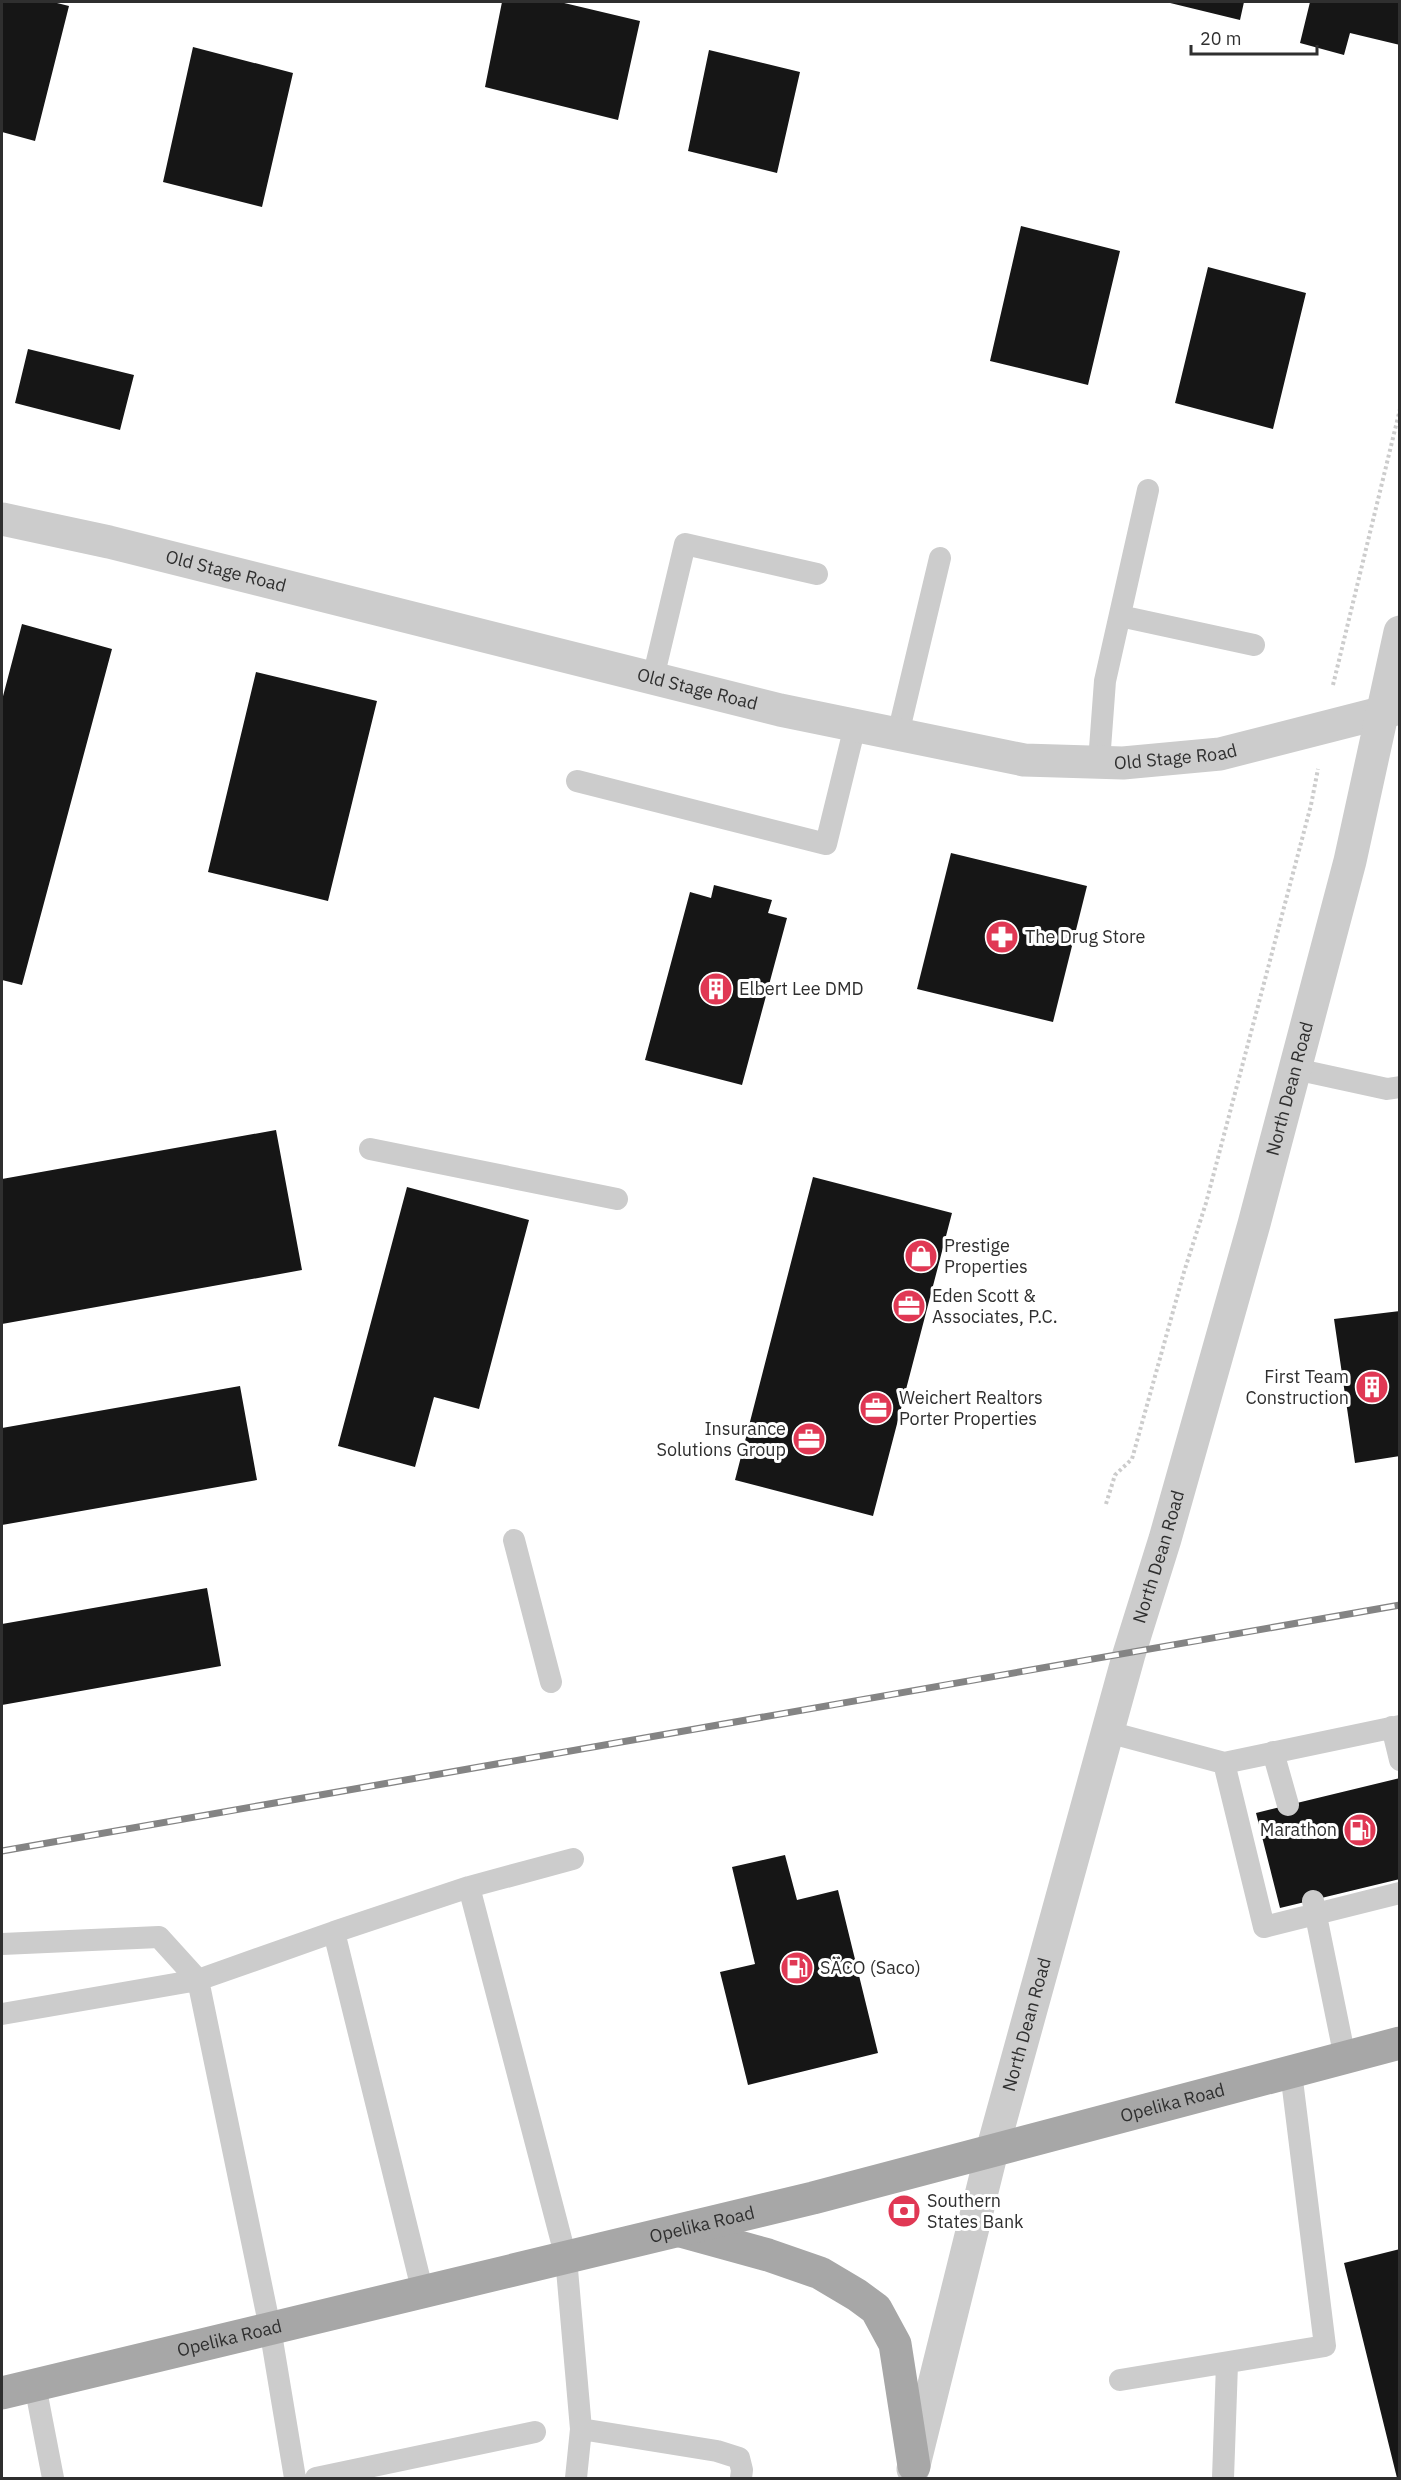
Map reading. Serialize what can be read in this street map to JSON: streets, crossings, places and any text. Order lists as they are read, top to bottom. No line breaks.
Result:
{"streets":{"main road":["Opelika Road"],"street":["Old Stage Road","North Dean Road"]},"crossings":[["Old Stage Road","North Dean Road"],["North Dean Road","Opelika Road"]],"places":{"pharmacy":["The Drug Store"],"building":["Elbert Lee DMD","First Team Construction"],"shop":["Prestige Properties"],"office":["Eden Scott & Associates, P.C.","Weichert Realtors Porter Properties","Insurance Solutions Group"],"fuel station":["Marathon","SÄCO (Saco)"],"bank":["Southern States Bank"]},"scale_bar":"20 m"}
